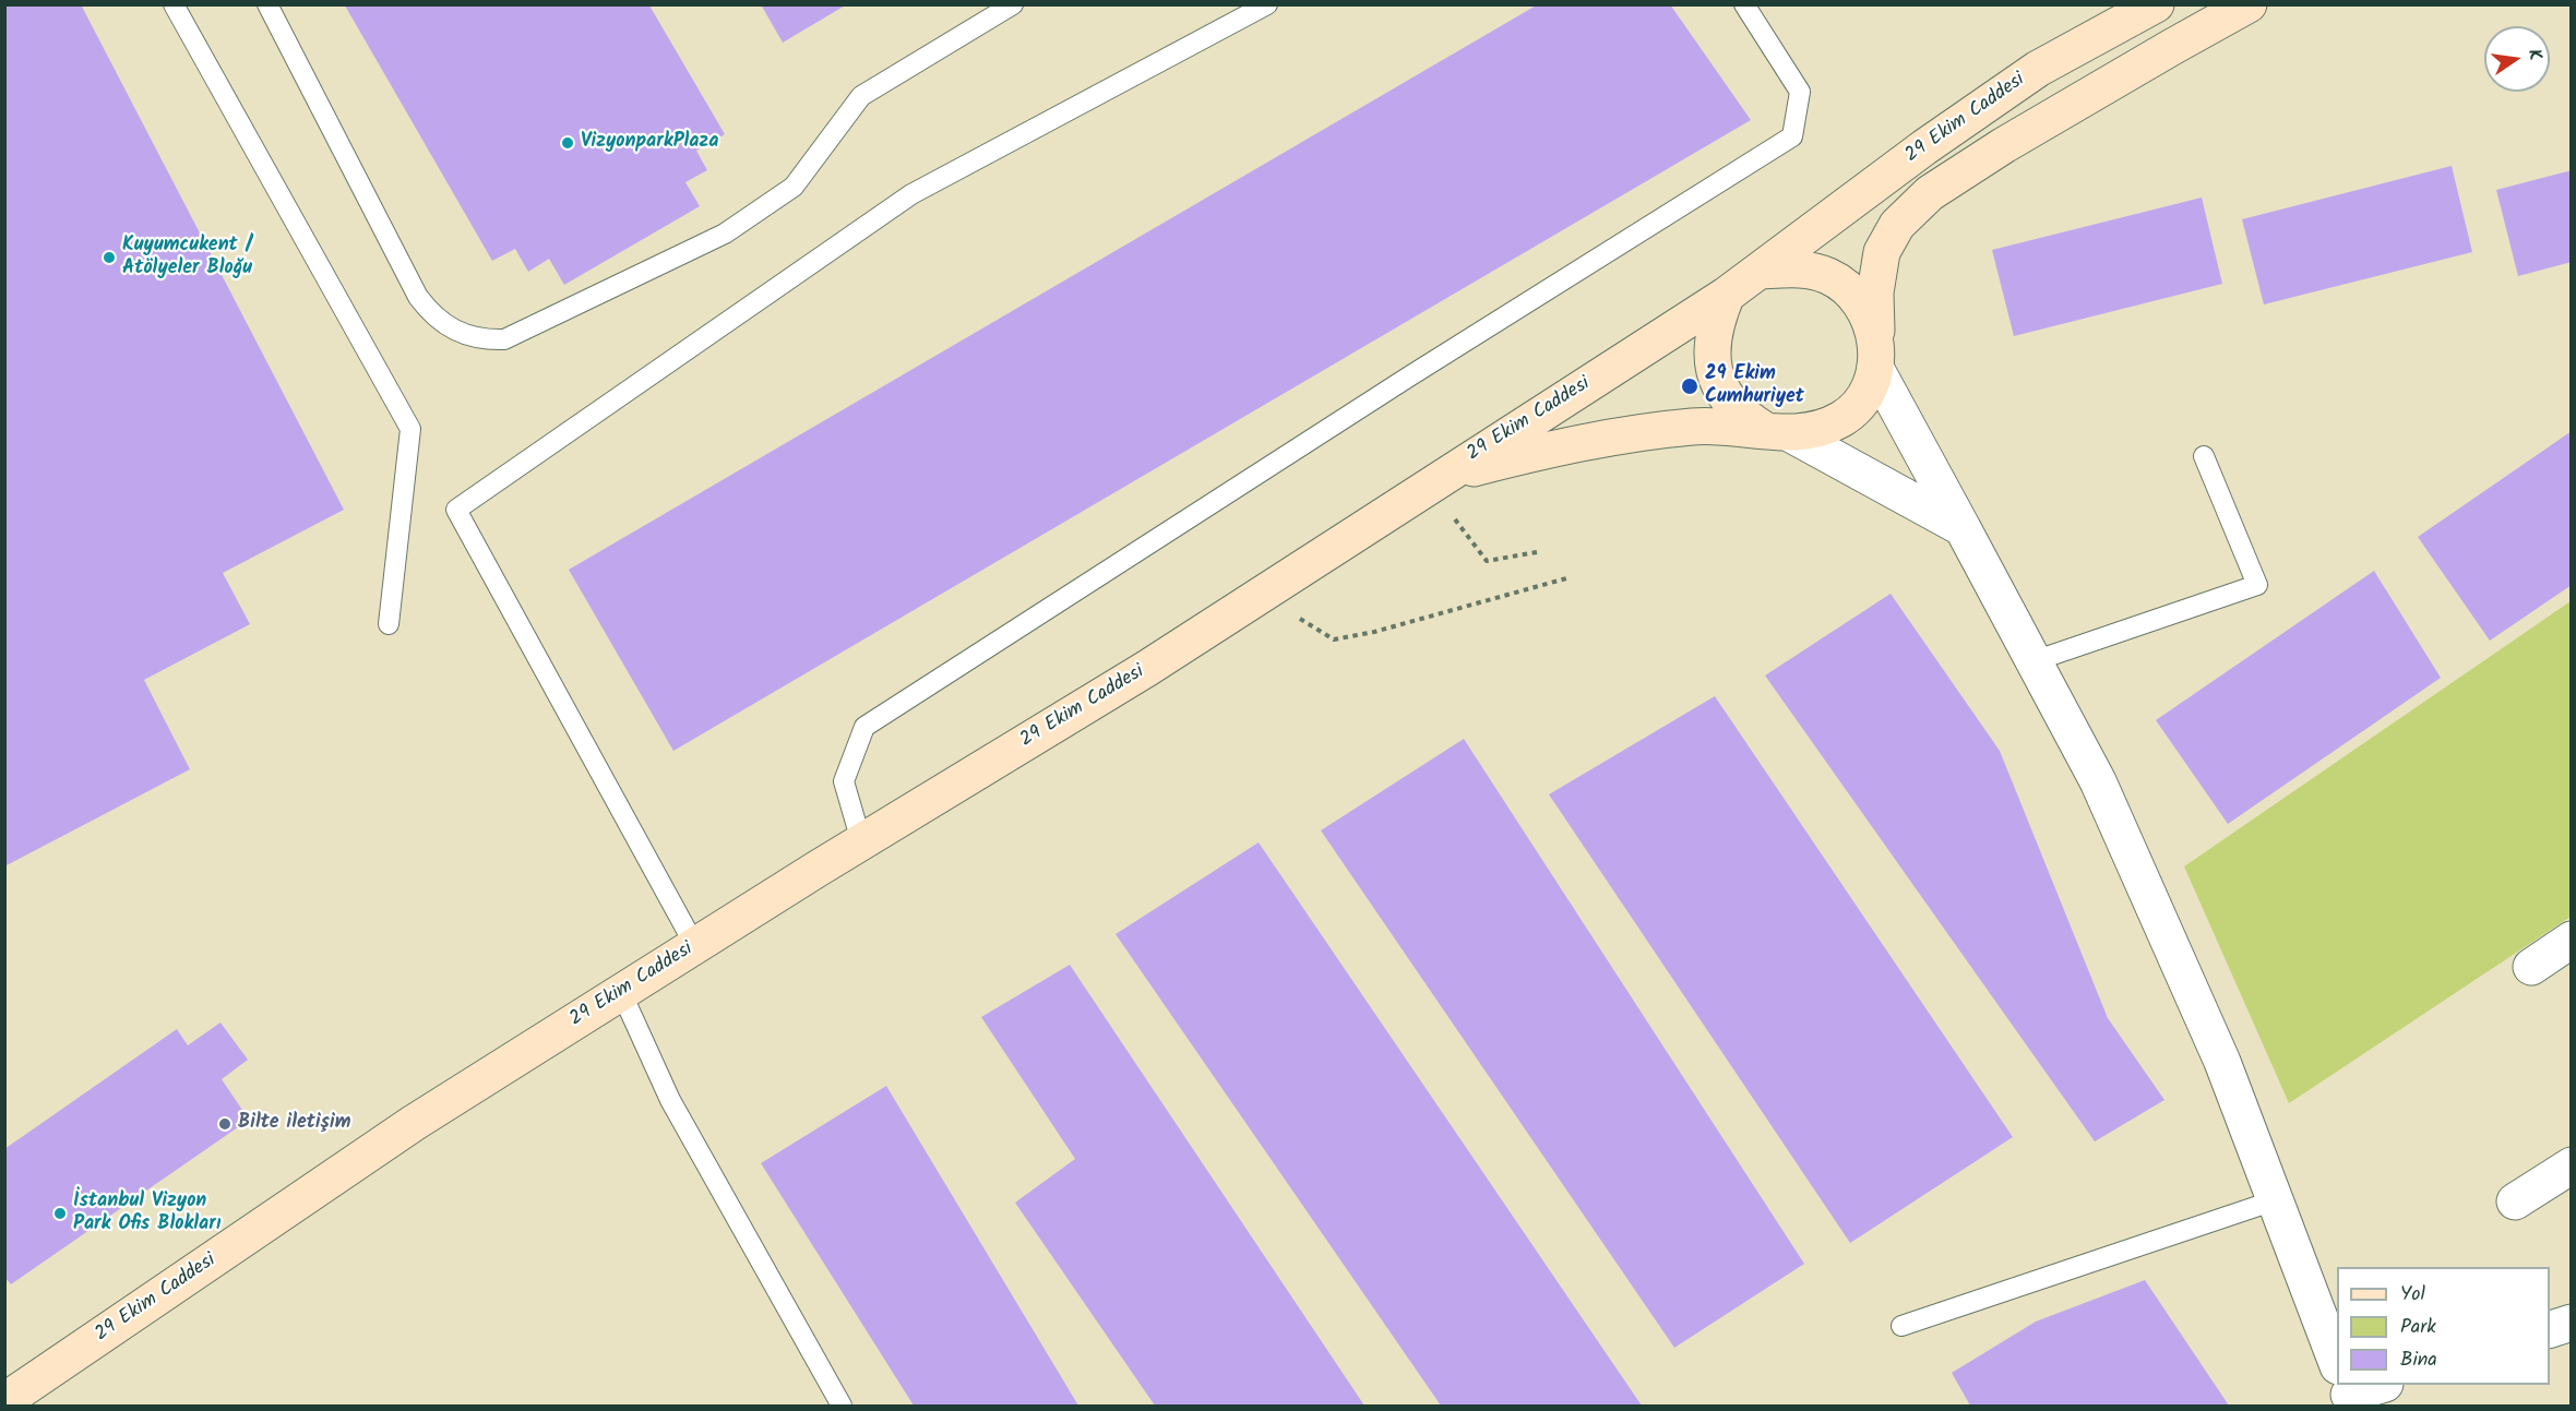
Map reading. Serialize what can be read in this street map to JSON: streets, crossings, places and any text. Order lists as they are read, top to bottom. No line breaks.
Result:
{"streets":{"main road":["29 Ekim Caddesi"]},"places":["VizyonparkPlaza","Kuyumcukent / Atölyeler Bloğu","29 Ekim Cumhuriyet","Bilte iletişim","İstanbul Vizyon Park Ofis Blokları"],"legend":["Yol","Park","Bina"],"north":"right"}
